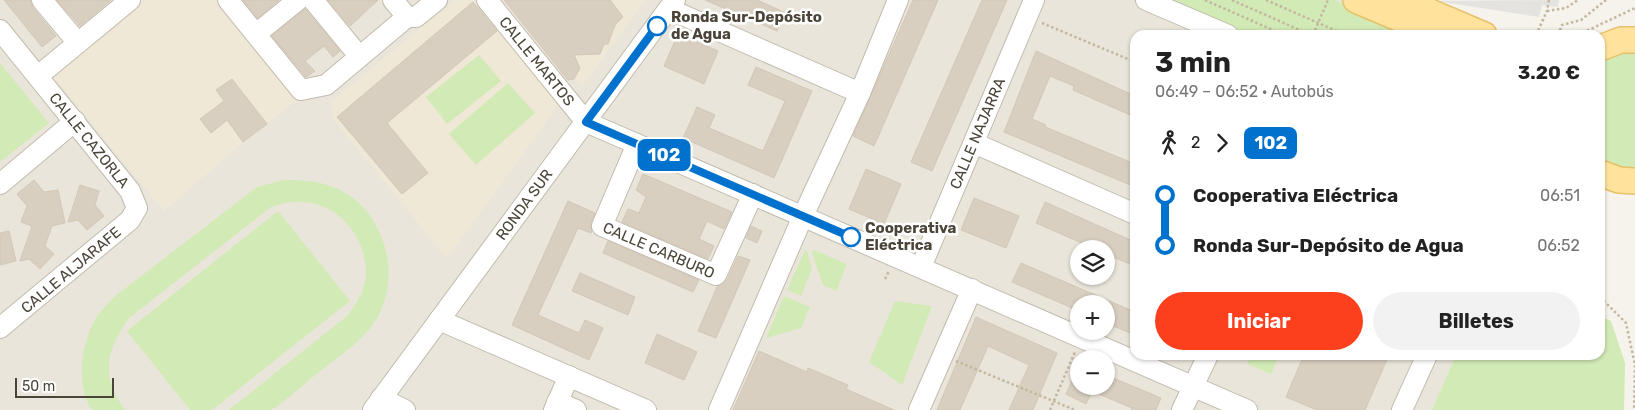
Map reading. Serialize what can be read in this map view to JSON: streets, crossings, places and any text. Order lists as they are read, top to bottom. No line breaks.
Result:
{"streets":{"street":["CALLE MARTOS","CALLE NAJARRA","CALLE CAZORLA","RONDA SUR","CALLE CARBURO","CALLE ALJARAFE"]},"crossings":[["CALLE MARTOS","RONDA SUR"],["CALLE CAZORLA","CALLE ALJARAFE"]],"places":["Ronda Sur-Depósito de Agua","Cooperativa Eléctrica"],"lines":["bus line 102"],"scale_bar":"50 m","page":{"on_map":"102","heading":["3 min","06:49 – 06:52 · Autobús","3.20 €"],"legs":["2","102"],"list":[{"name":"Cooperativa Eléctrica","value":"06:51"},{"name":"Ronda Sur-Depósito de Agua","value":"06:52"}],"map_buttons":["+","−"],"buttons":["Iniciar","Billetes"],"scale":"50 m"}}
